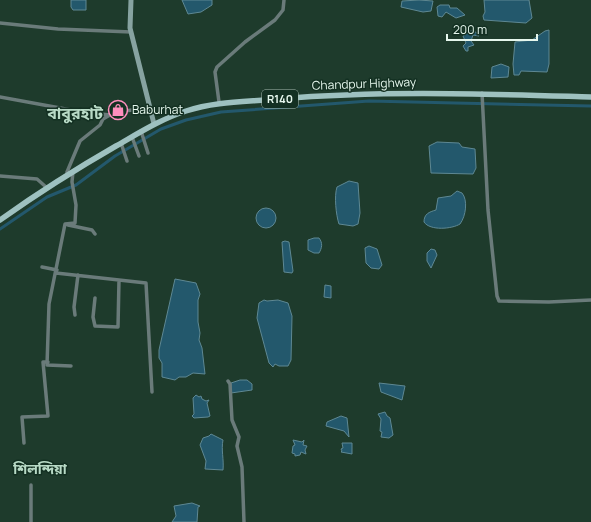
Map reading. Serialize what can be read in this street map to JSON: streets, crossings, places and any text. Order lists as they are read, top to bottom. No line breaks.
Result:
{"streets":{"main road":["Chandpur Highway","R140"]},"districts":["বাবুরহাট","শিলন্দিয়া"],"places":{"shop":["Baburhat"]},"scale_bar":"200 m"}
